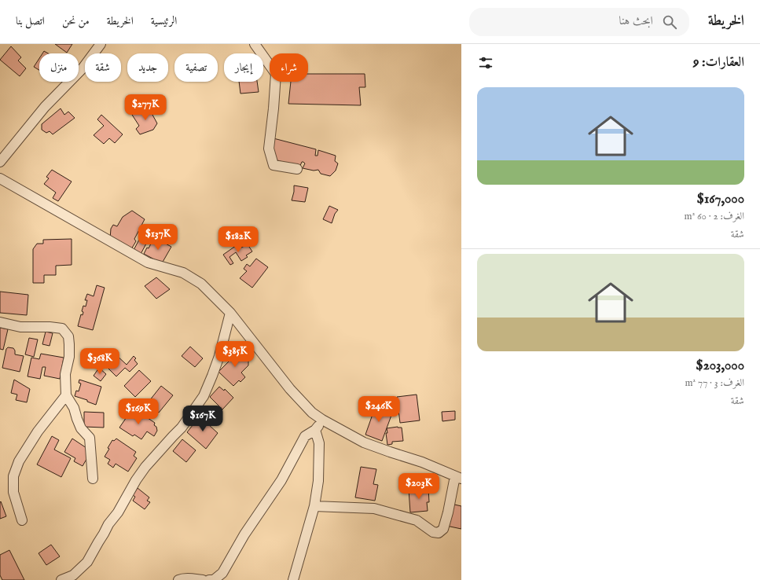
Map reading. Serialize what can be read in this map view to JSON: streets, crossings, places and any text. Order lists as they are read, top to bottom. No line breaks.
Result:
{"page":{"header":"الخريطة","search":"ابحث هنا","nav":["الرئيسية","الخريطة","من نحن","اتصل بنا"],"heading":"العقارات: 9","chip":["شراء","إيجار","تصفية","جديد","شقة","منزل"],"list":[{"name":"$167,000","note":"الغرف: 2 · 60 m² · شقة"},{"name":"$203,000","note":"الغرف: 3 · 77 m² · شقة"}],"price":["$277K","$137K","$182K","$385K","$368K","$246K","$169K","$167K","$203K"]}}
